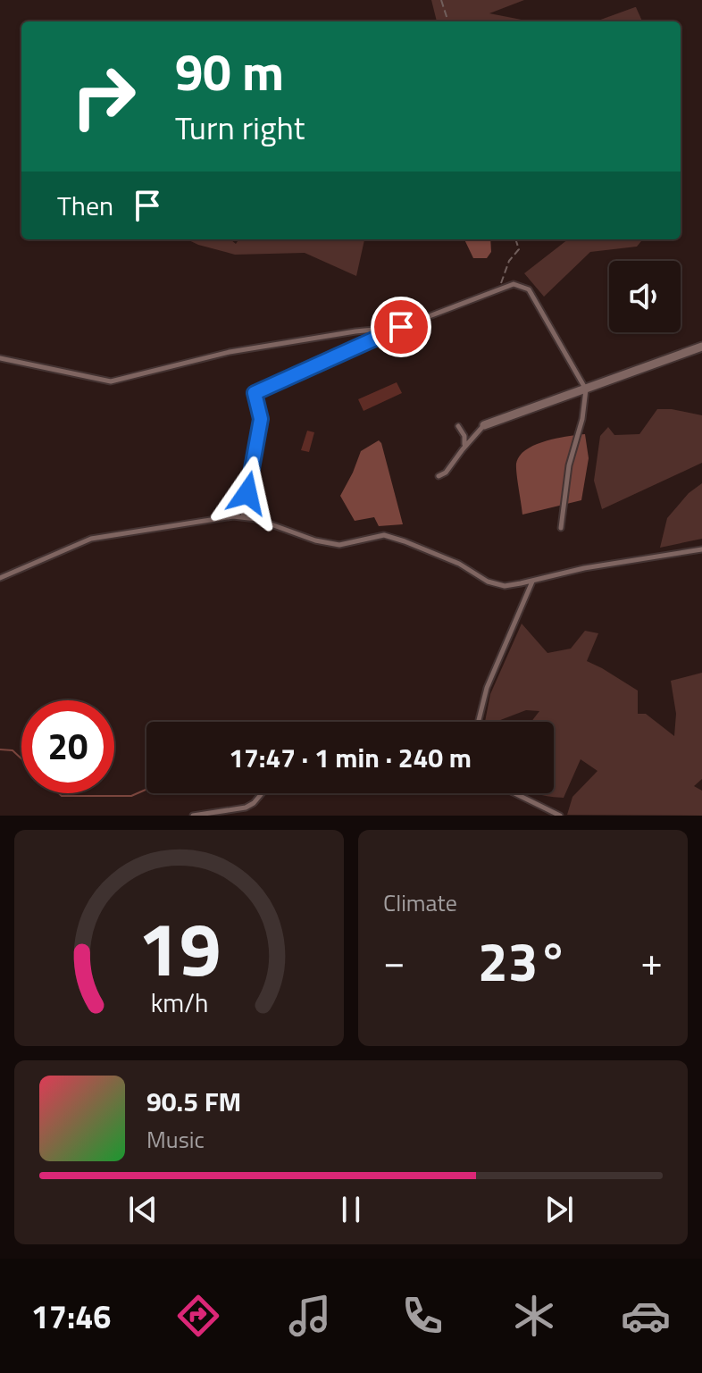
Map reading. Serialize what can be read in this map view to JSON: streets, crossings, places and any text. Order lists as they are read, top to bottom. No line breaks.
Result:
{"page":{"turn":["90 m","Turn right"],"then":"Then","limit":"20","trip":"17:47 · 1 min · 240 m","tile":"Climate","heat":["−","23°","+"],"song":["90.5 FM","Music"],"tabs":"17:46","gauge":["19","km/h"]}}
